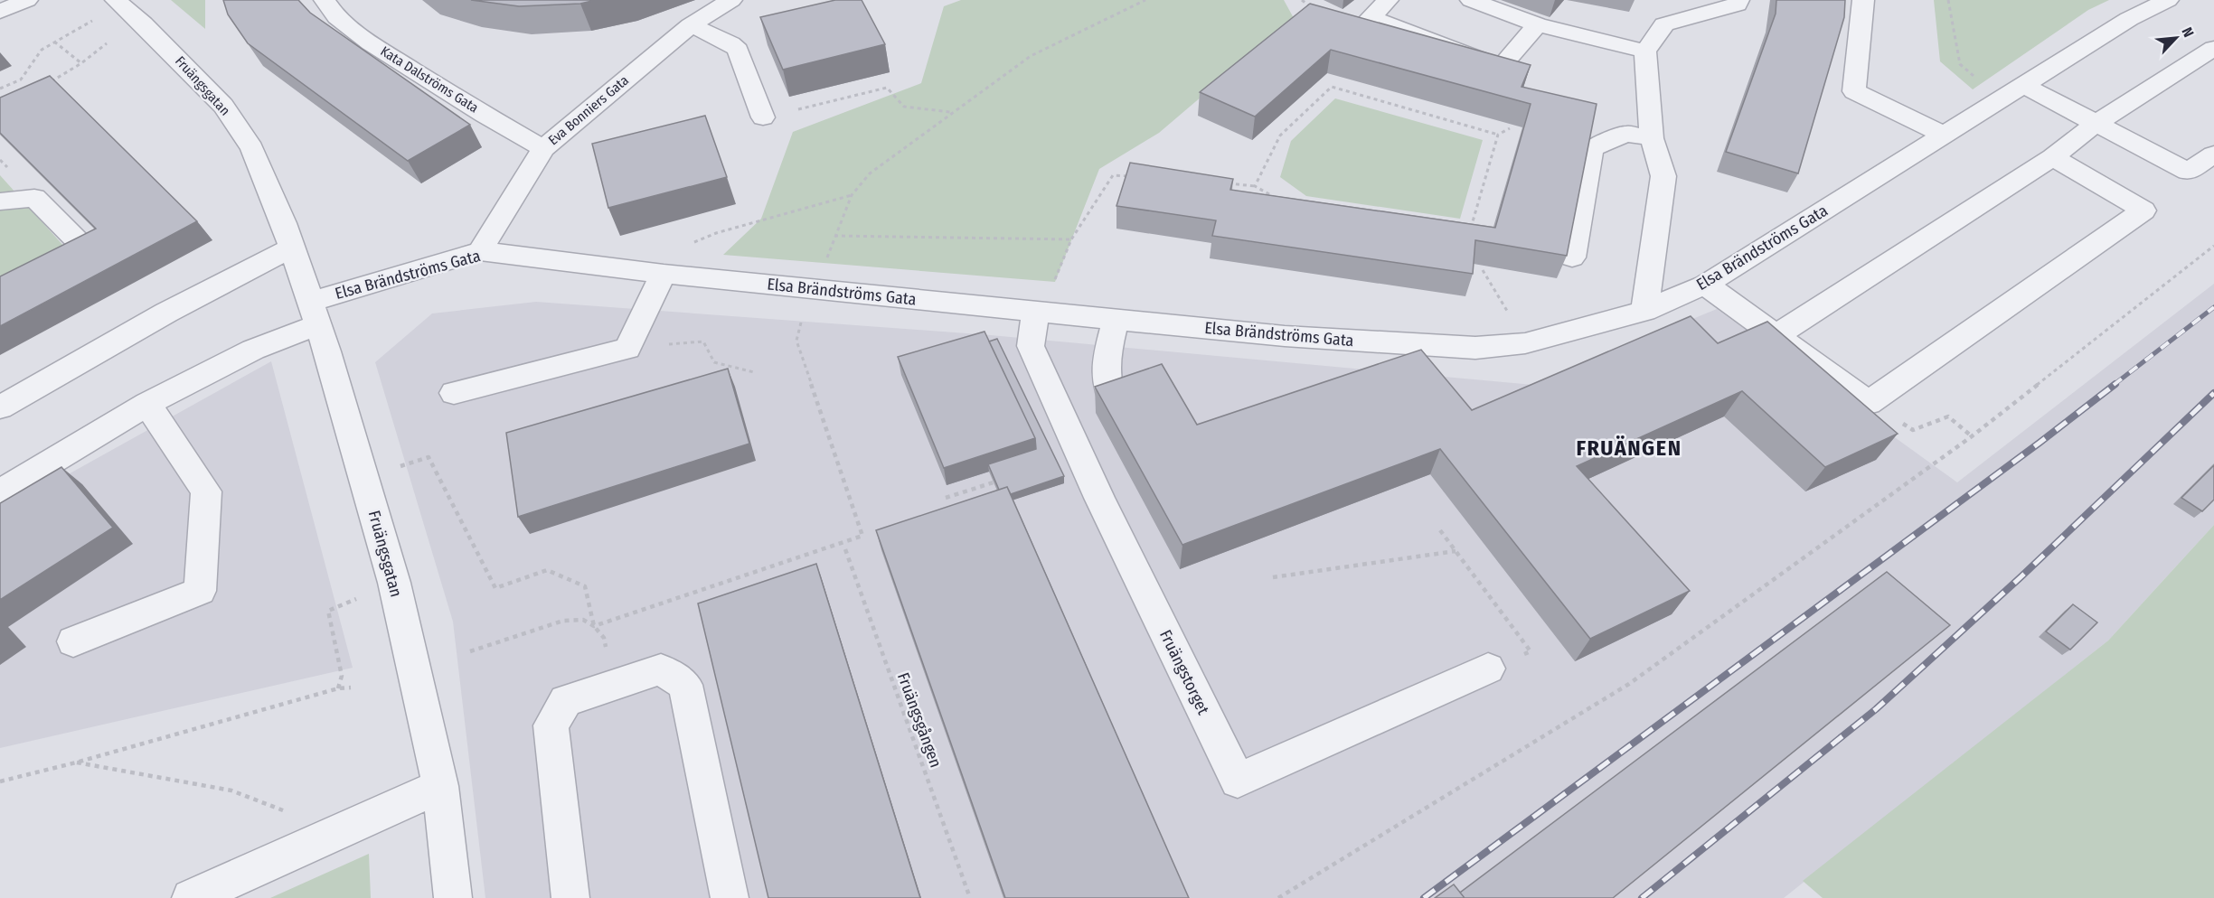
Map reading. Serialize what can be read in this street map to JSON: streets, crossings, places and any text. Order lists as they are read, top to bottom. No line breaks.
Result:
{"streets":{"street":["Kata Dalströms Gata","Fruängsgatan","Eva Bonniers Gata","Elsa Brändströms Gata","Fruängstorget"],"path":["Fruängsgången"]},"crossings":[["Kata Dalströms Gata","Eva Bonniers Gata"],["Fruängsgatan","Elsa Brändströms Gata"],["Eva Bonniers Gata","Elsa Brändströms Gata"],["Elsa Brändströms Gata","Fruängstorget"]],"districts":["FRUÄNGEN"],"north":"top right"}
